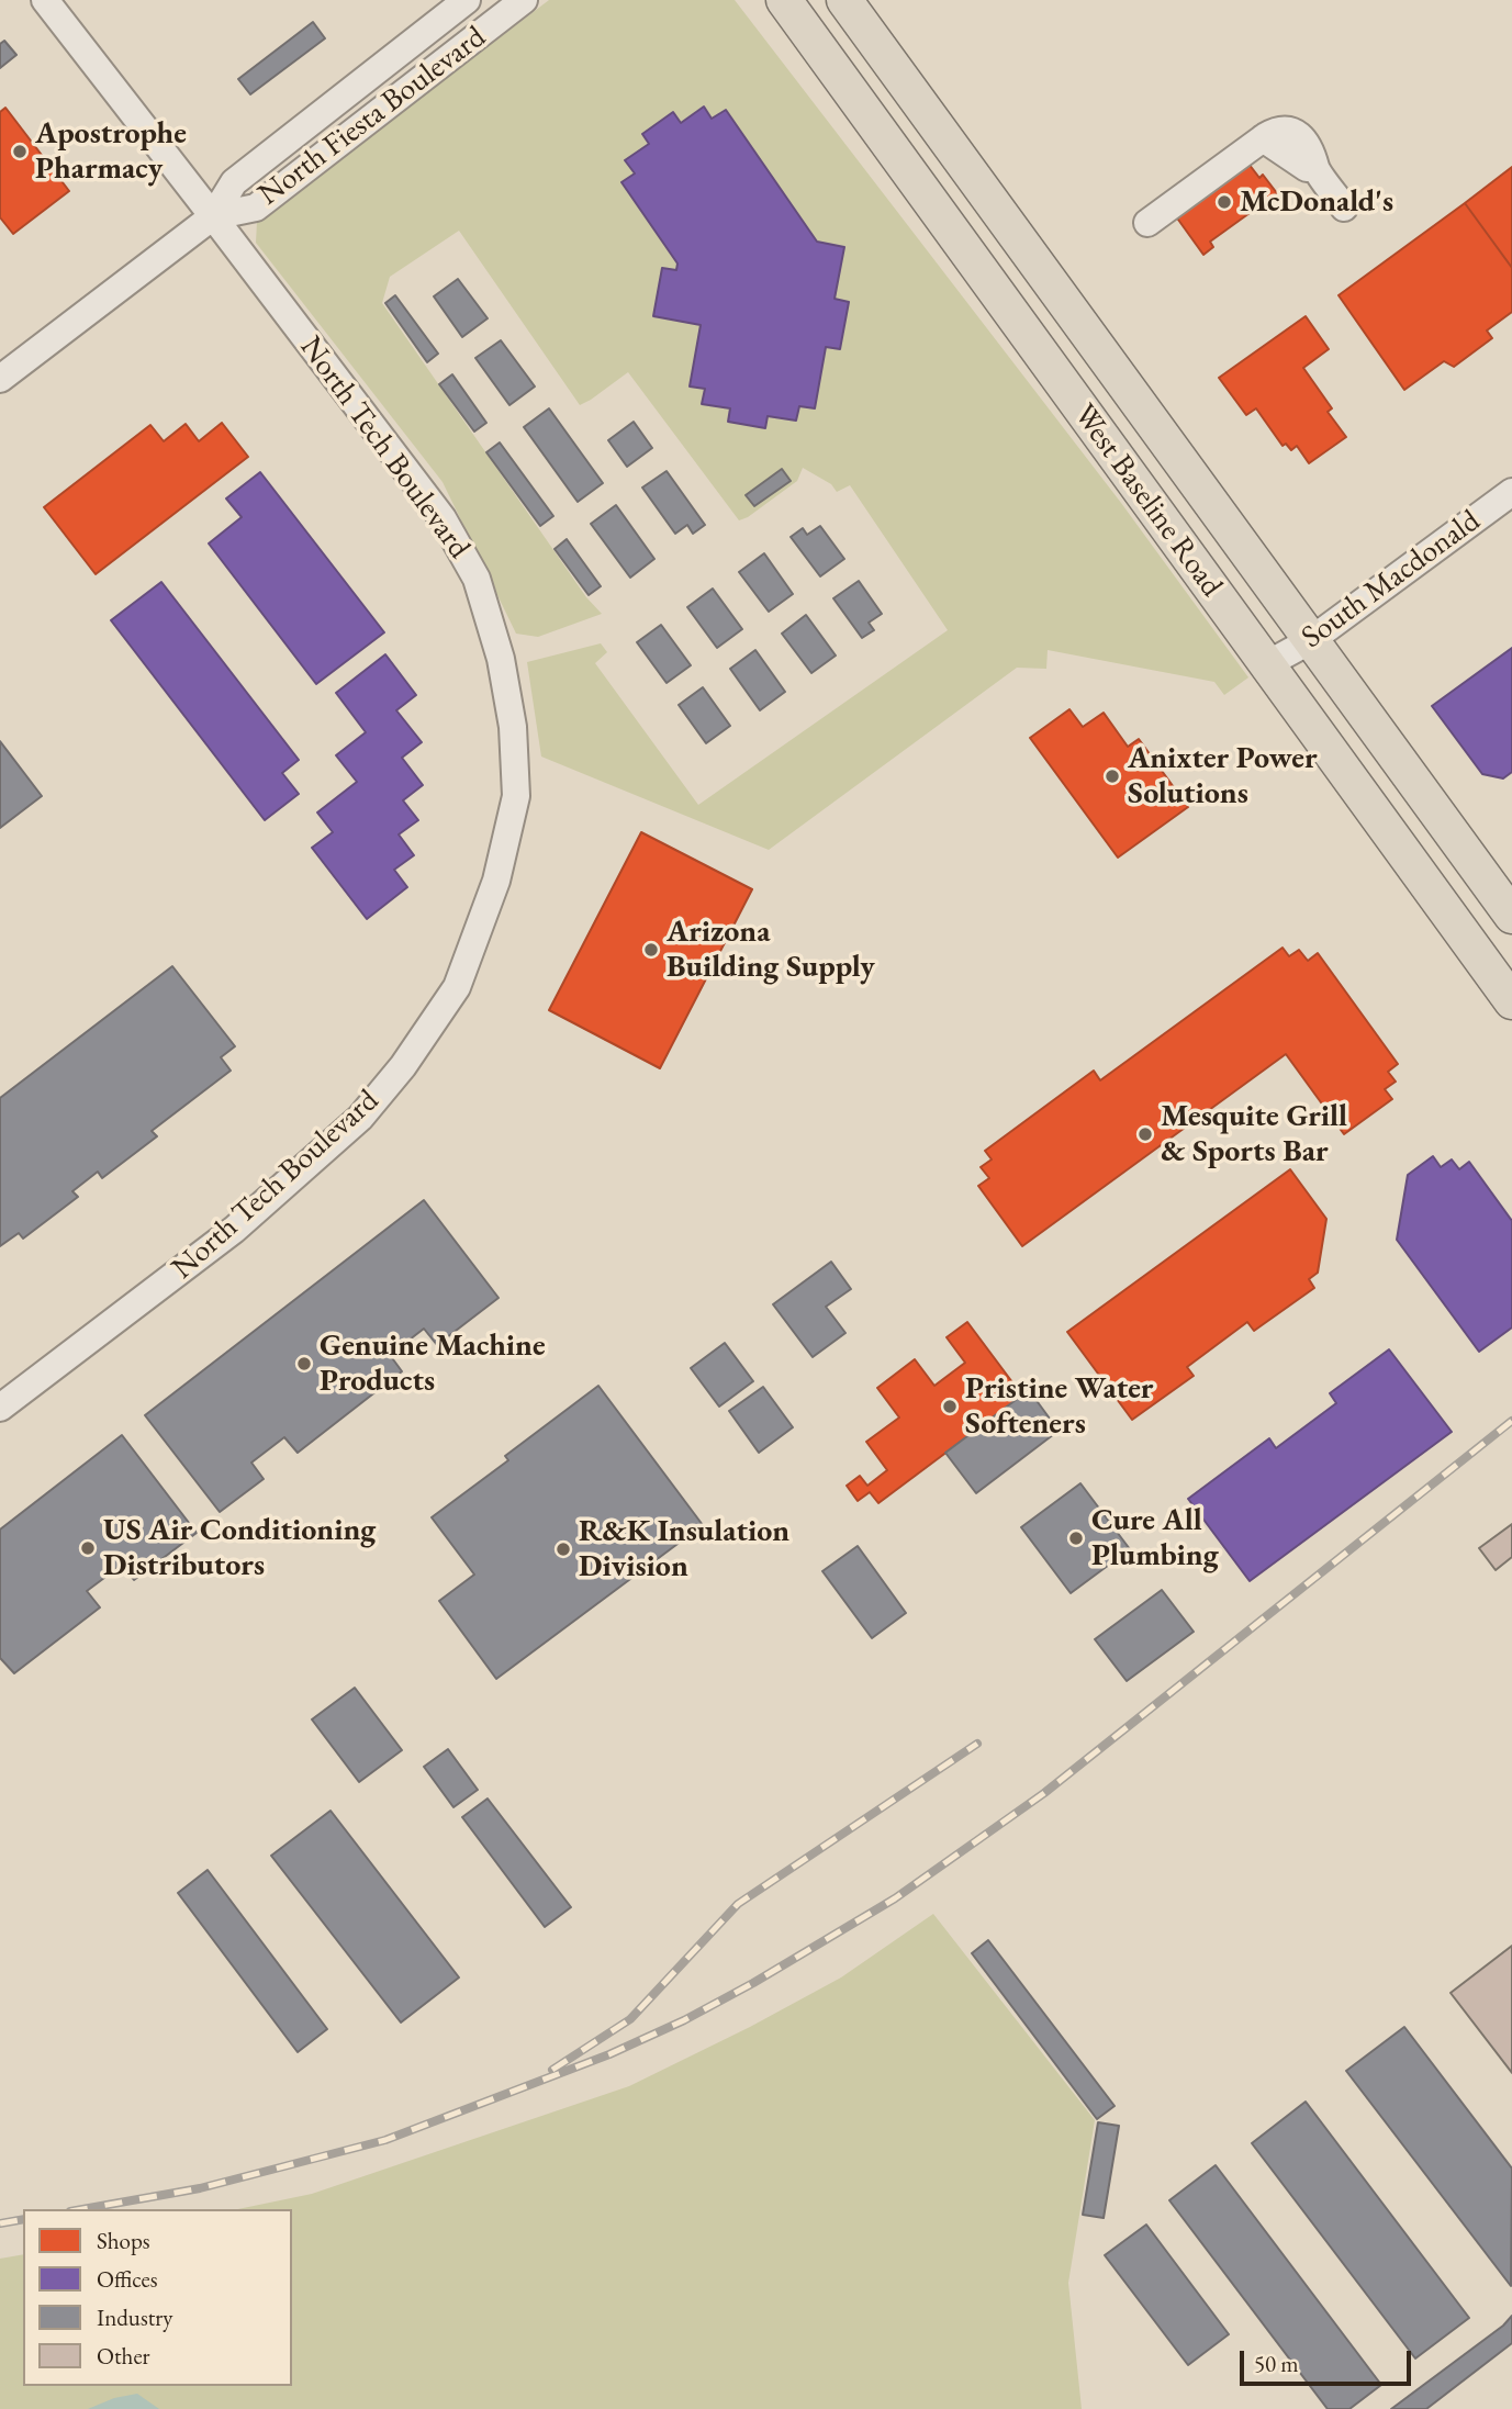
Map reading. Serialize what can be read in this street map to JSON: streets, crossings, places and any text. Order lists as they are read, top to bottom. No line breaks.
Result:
{"streets":{"main road":["West Baseline Road"],"street":["North Fiesta Boulevard","North Tech Boulevard","South Macdonald"]},"crossings":[["North Fiesta Boulevard","North Tech Boulevard"],["West Baseline Road","South Macdonald"]],"places":["Apostrophe Pharmacy","McDonald's","Anixter Power Solutions","Arizona Building Supply","Mesquite Grill & Sports Bar","Genuine Machine Products","Pristine Water Softeners","Cure All Plumbing","US Air Conditioning Distributors","R&K Insulation Division"],"legend":["Shops","Offices","Industry","Other"],"scale_bar":"50 m"}
